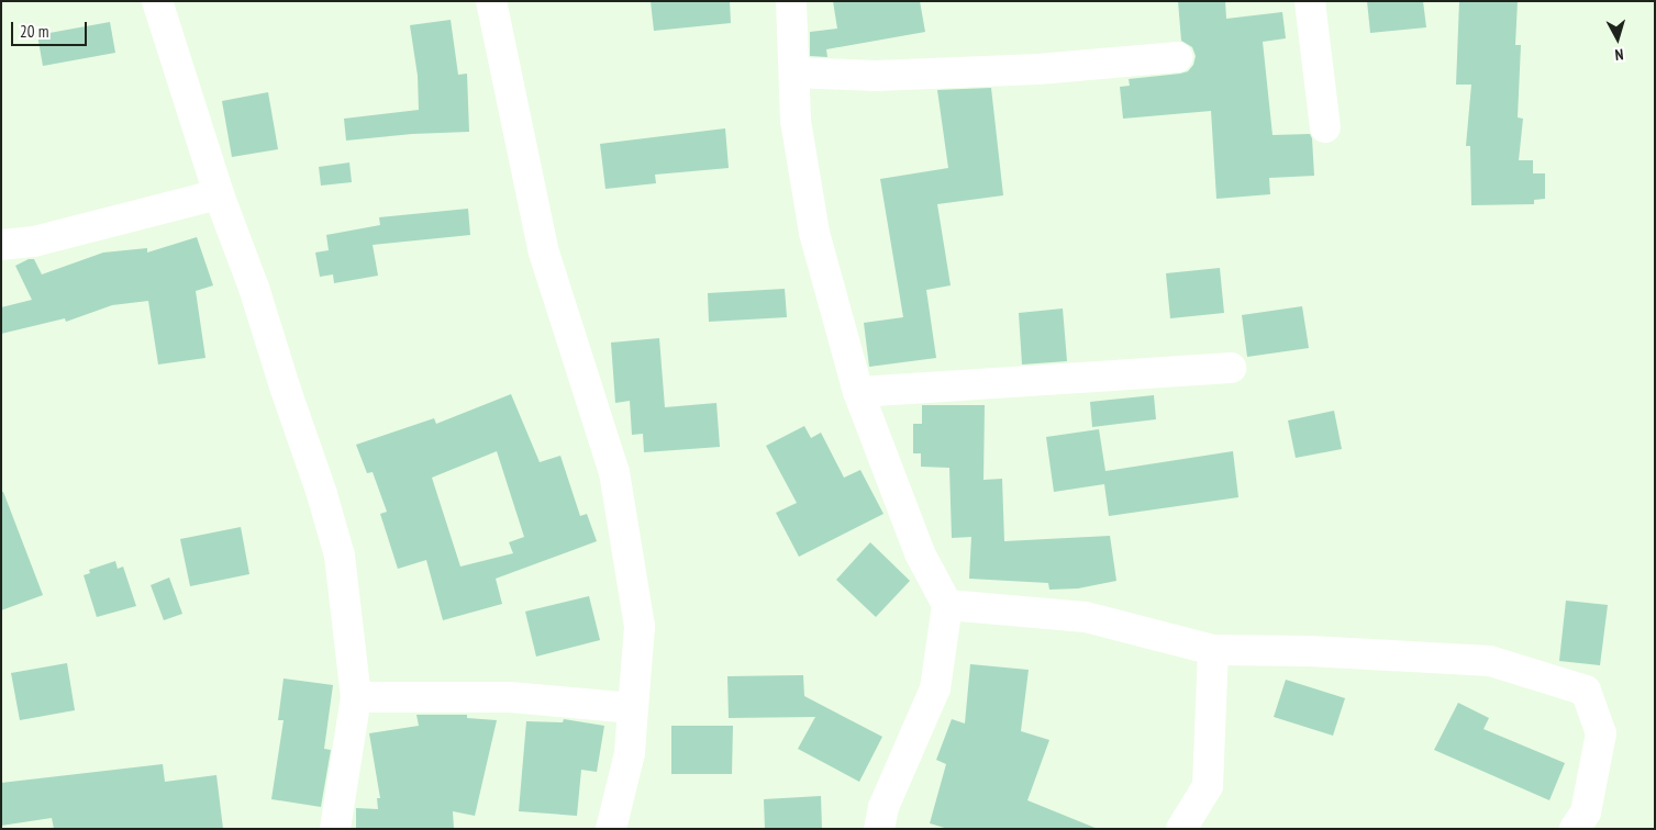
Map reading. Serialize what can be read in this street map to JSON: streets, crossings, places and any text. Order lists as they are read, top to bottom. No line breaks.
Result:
{"scale_bar":"20 m","north":"bottom"}
